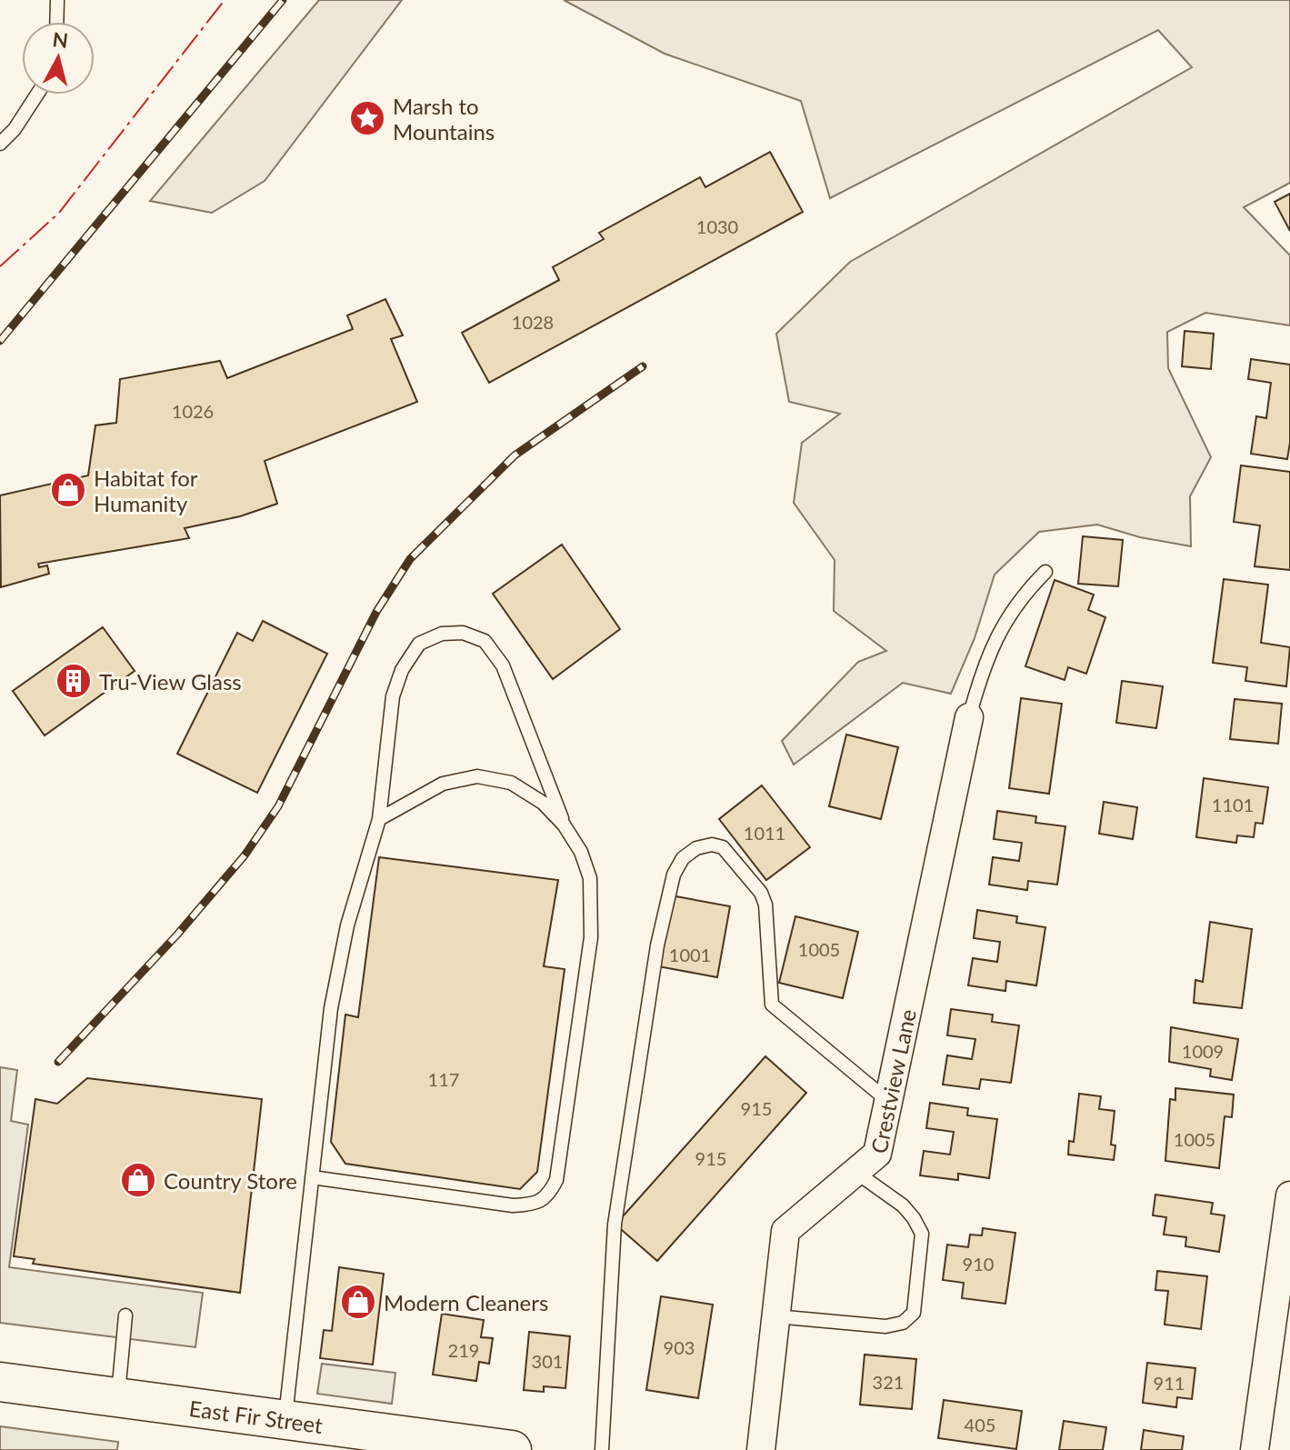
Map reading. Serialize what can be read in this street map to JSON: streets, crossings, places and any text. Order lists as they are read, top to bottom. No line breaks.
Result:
{"streets":{"street":["Crestview Lane","East Fir Street"]},"places":{"place":["Marsh to Mountains"],"shop":["Habitat for Humanity","Country Store","Modern Cleaners"],"building":["Tru-View Glass"]},"house_numbers":["1030","1028","1026","1101","1011","1005","1001","1009","117","915","1005","915","910","903","219","301","321","911","405"],"north":"top"}
